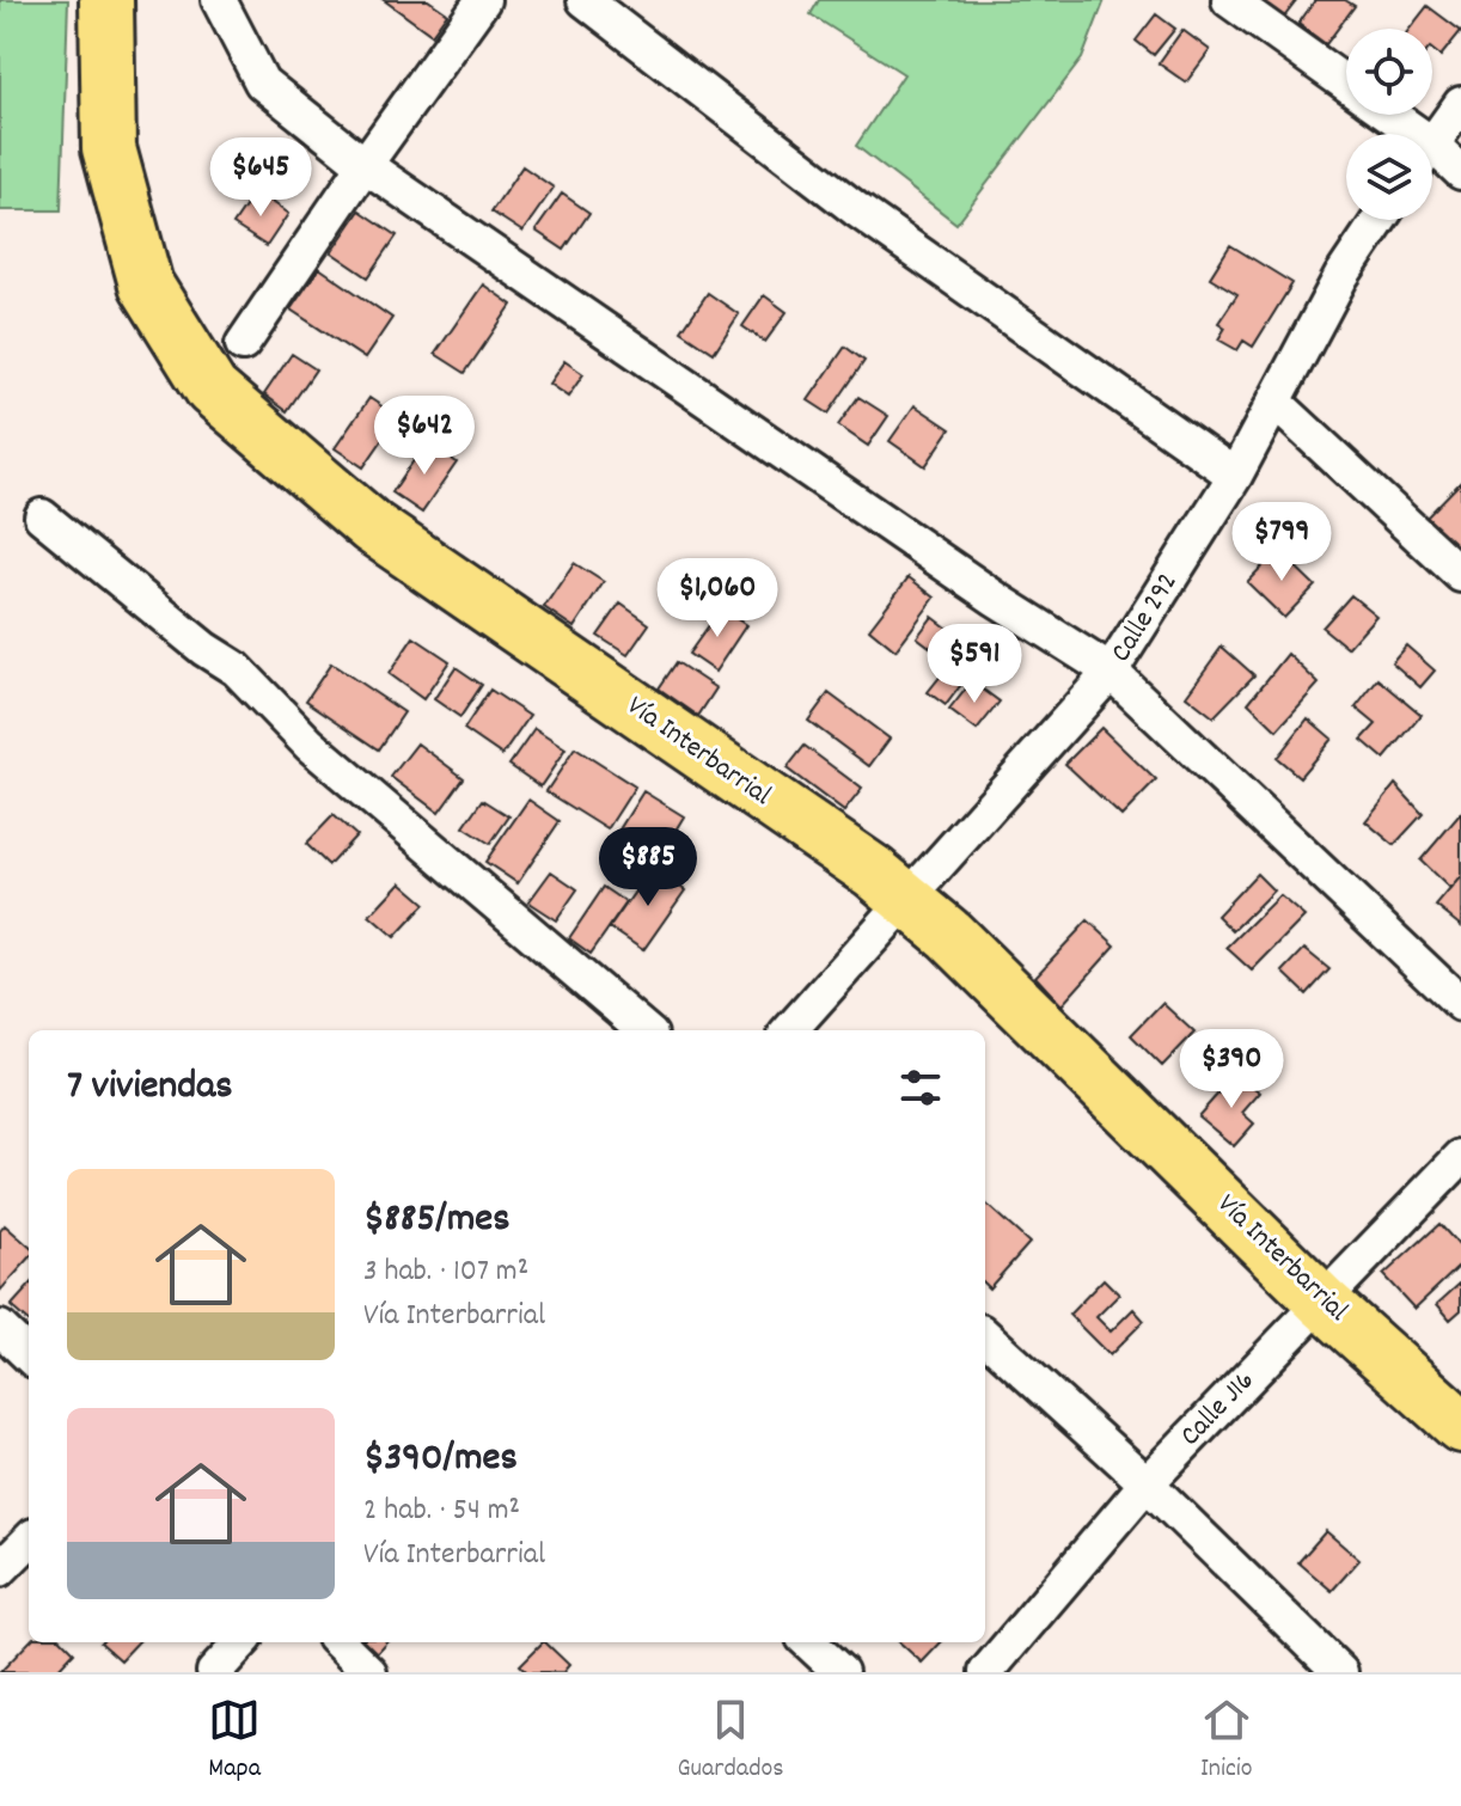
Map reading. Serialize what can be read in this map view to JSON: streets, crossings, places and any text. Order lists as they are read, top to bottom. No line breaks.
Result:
{"streets":{"main road":["Vía Interbarrial"],"street":["Calle 292","Calle J16"]},"crossings":[["Calle 292","Vía Interbarrial"],["Vía Interbarrial","Calle J16"]],"page":{"price":["$645","$642","$799","$1,060","$591","$885","$390"],"heading":"7 viviendas","list":[{"name":"$885/mes","note":"3 hab. · 107 m² · Vía Interbarrial"},{"name":"$390/mes","note":"2 hab. · 54 m² · Vía Interbarrial"}],"tabs":["Mapa","Guardados","Inicio"]}}
